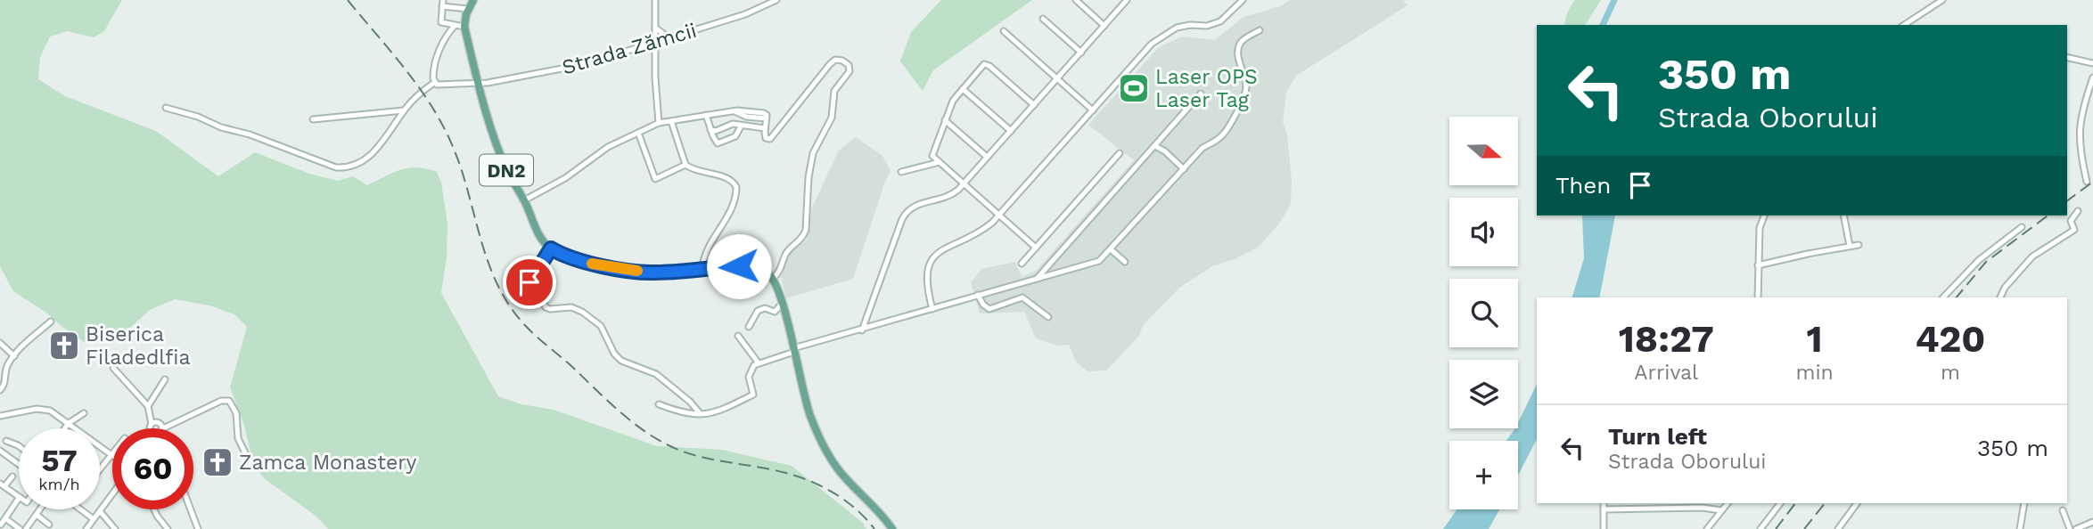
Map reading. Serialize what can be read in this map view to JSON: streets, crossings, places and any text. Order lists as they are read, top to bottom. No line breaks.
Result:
{"streets":{"main road":["DN2"],"street":["Strada Zămcii"]},"crossings":[["Strada Zămcii","DN2"]],"places":{"sports":["Laser OPS Laser Tag"],"church":["Biserica Filadedlfia","Zamca Monastery"]},"north":"right","page":{"turn":["350 m","Strada Oborului"],"map_buttons":"+","then":"Then","eta":["18:27","Arrival","1","min","420","m"],"list":[{"name":"Turn left","note":"Strada Oborului","value":"350 m"}],"speed":"57 km/h","limit":"60"}}
